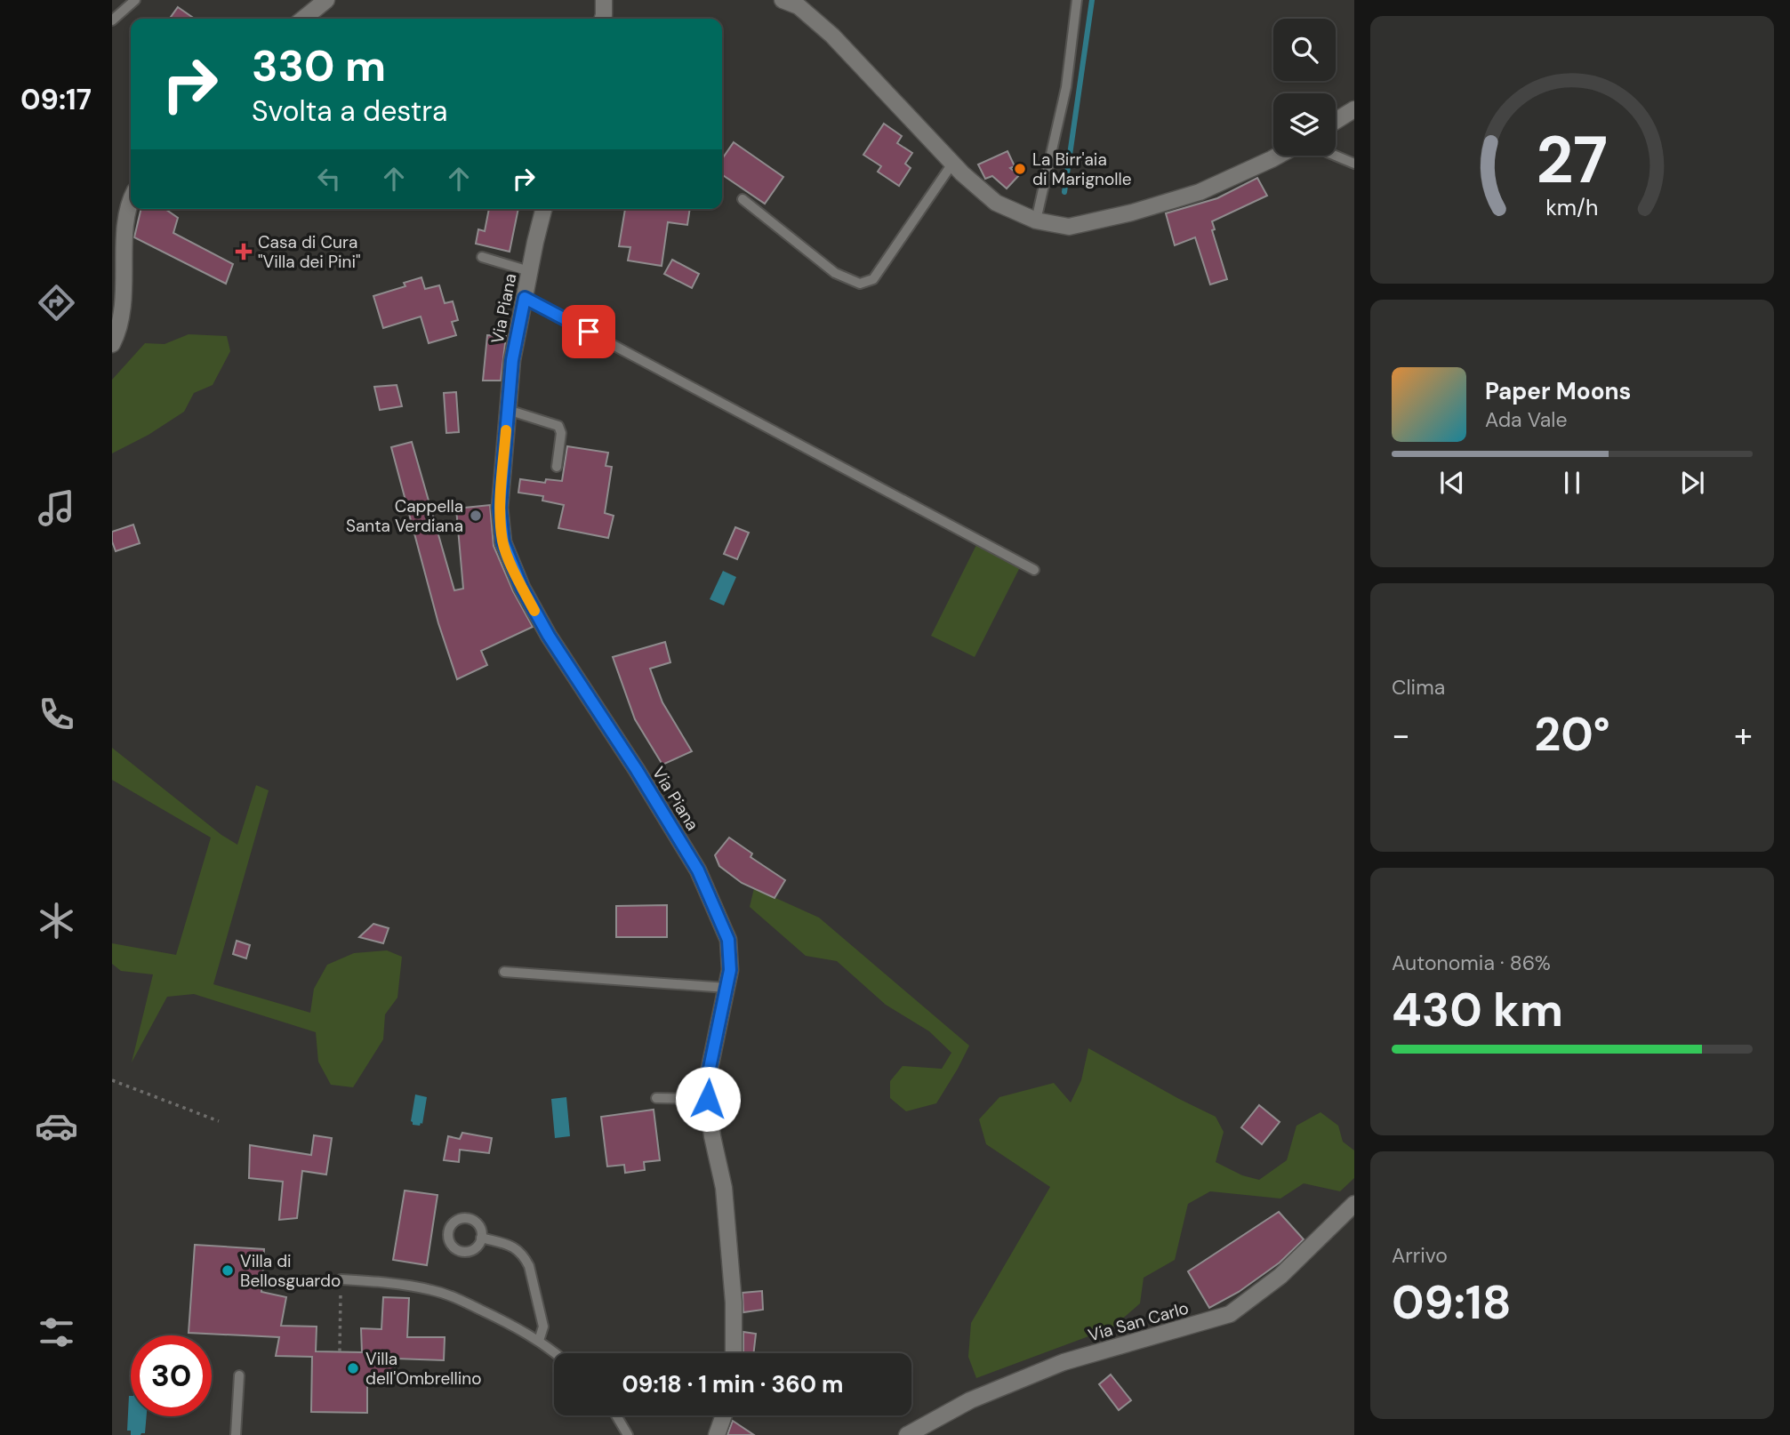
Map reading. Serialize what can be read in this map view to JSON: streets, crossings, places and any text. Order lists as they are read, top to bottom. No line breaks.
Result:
{"streets":{"street":["Via Piana","Via San Carlo"]},"places":{"other":["La Birr'aia di Marignolle","Cappella Santa Verdiana","Villa di Bellosguardo","Villa dell'Ombrellino"],"health":["Casa di Cura \"Villa dei Pini\""]},"page":{"tabs":"09:17","turn":["330 m","Svolta a destra"],"song":["Paper Moons","Ada Vale"],"tile":["Clima",["Autonomia · 86%","430 km"],["Arrivo","09:18"]],"heat":["−","20°","+"],"limit":"30","trip":"09:18 · 1 min · 360 m","gauge":["27","km/h"]}}
